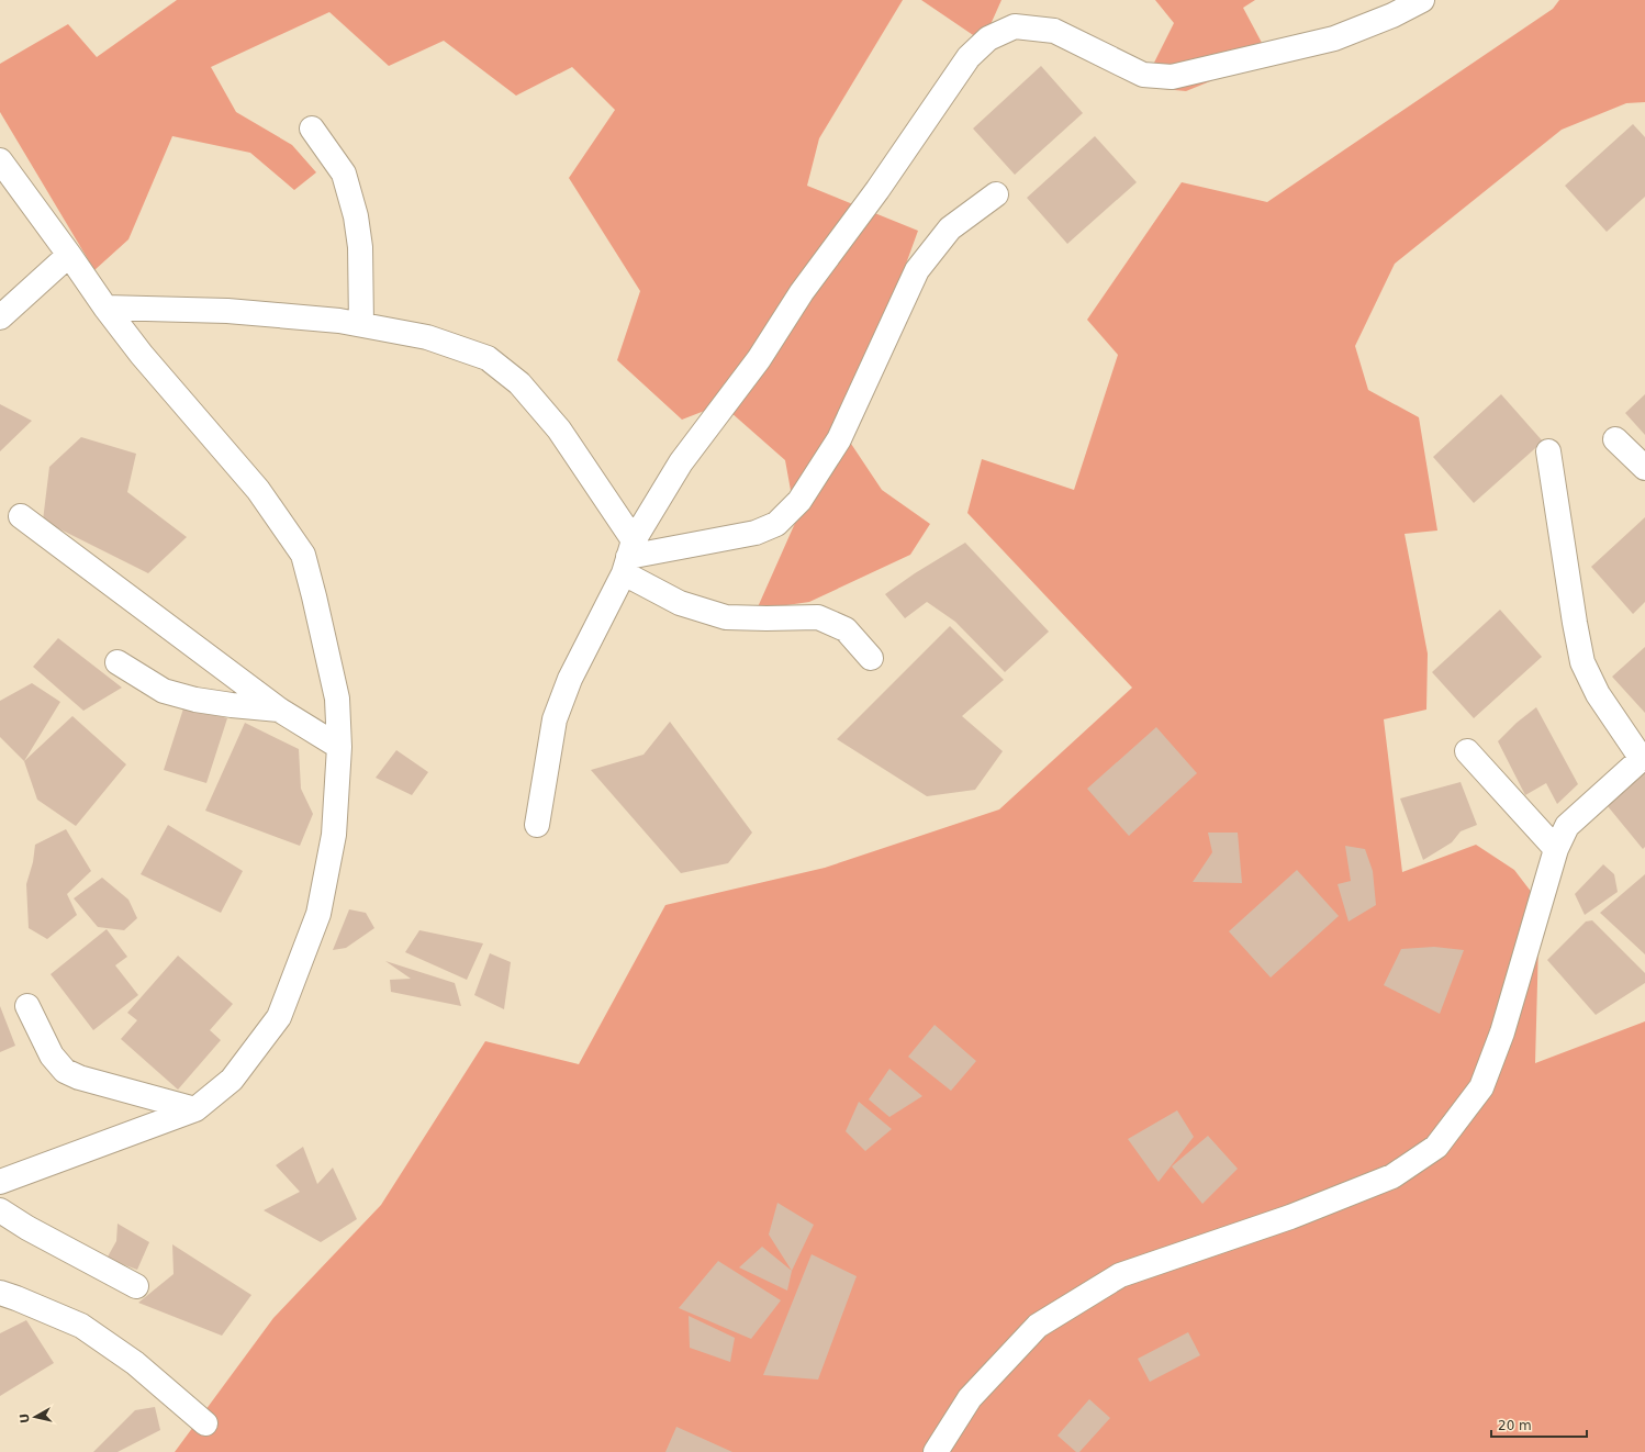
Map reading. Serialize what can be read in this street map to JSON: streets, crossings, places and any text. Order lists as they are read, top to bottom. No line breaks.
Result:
{"scale_bar":"20 m","north":"left"}
